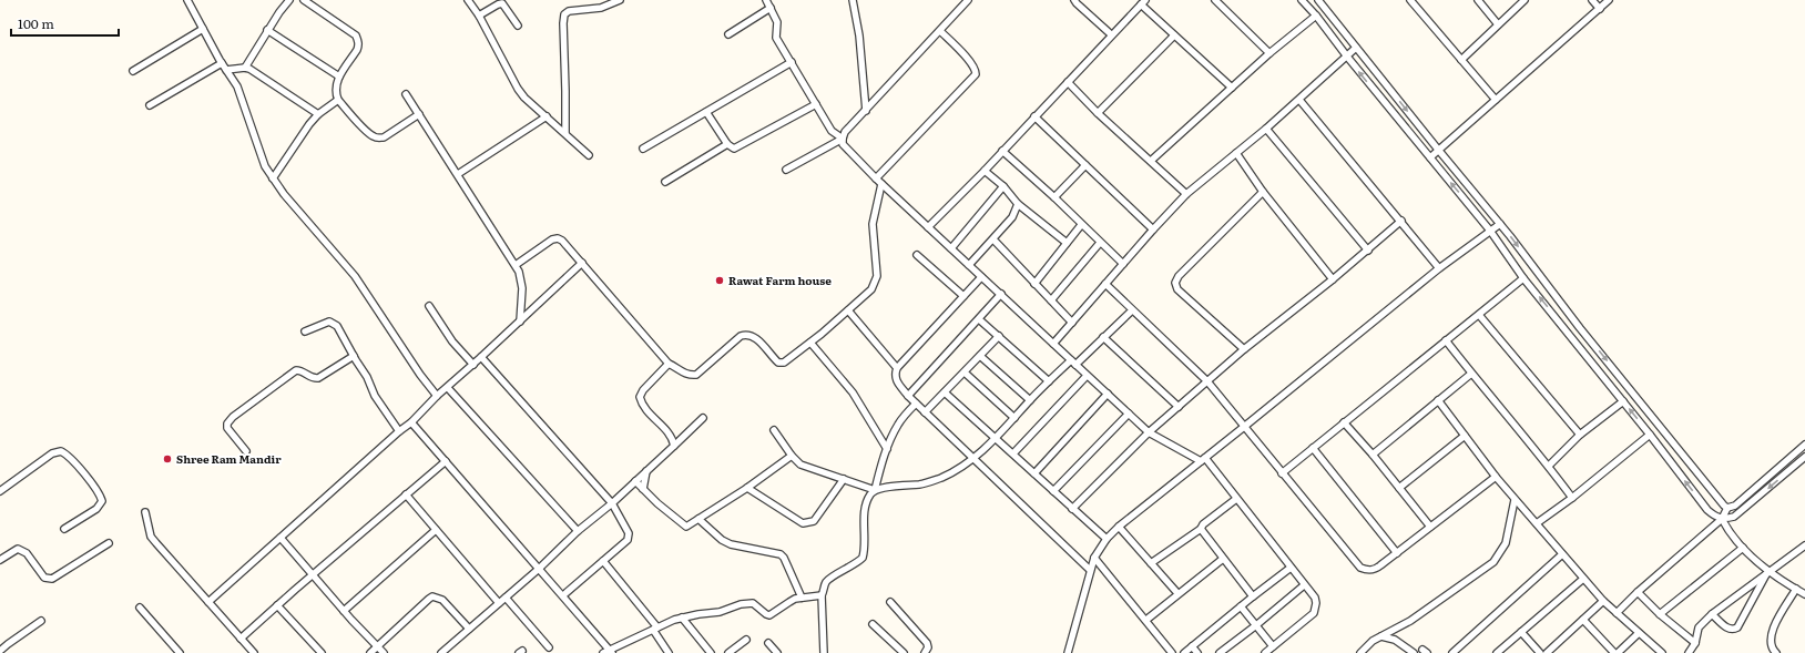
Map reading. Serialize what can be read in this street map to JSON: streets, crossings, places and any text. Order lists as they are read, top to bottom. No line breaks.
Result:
{"places":["Rawat Farm house","Shree Ram Mandir"],"scale_bar":"100 m"}
